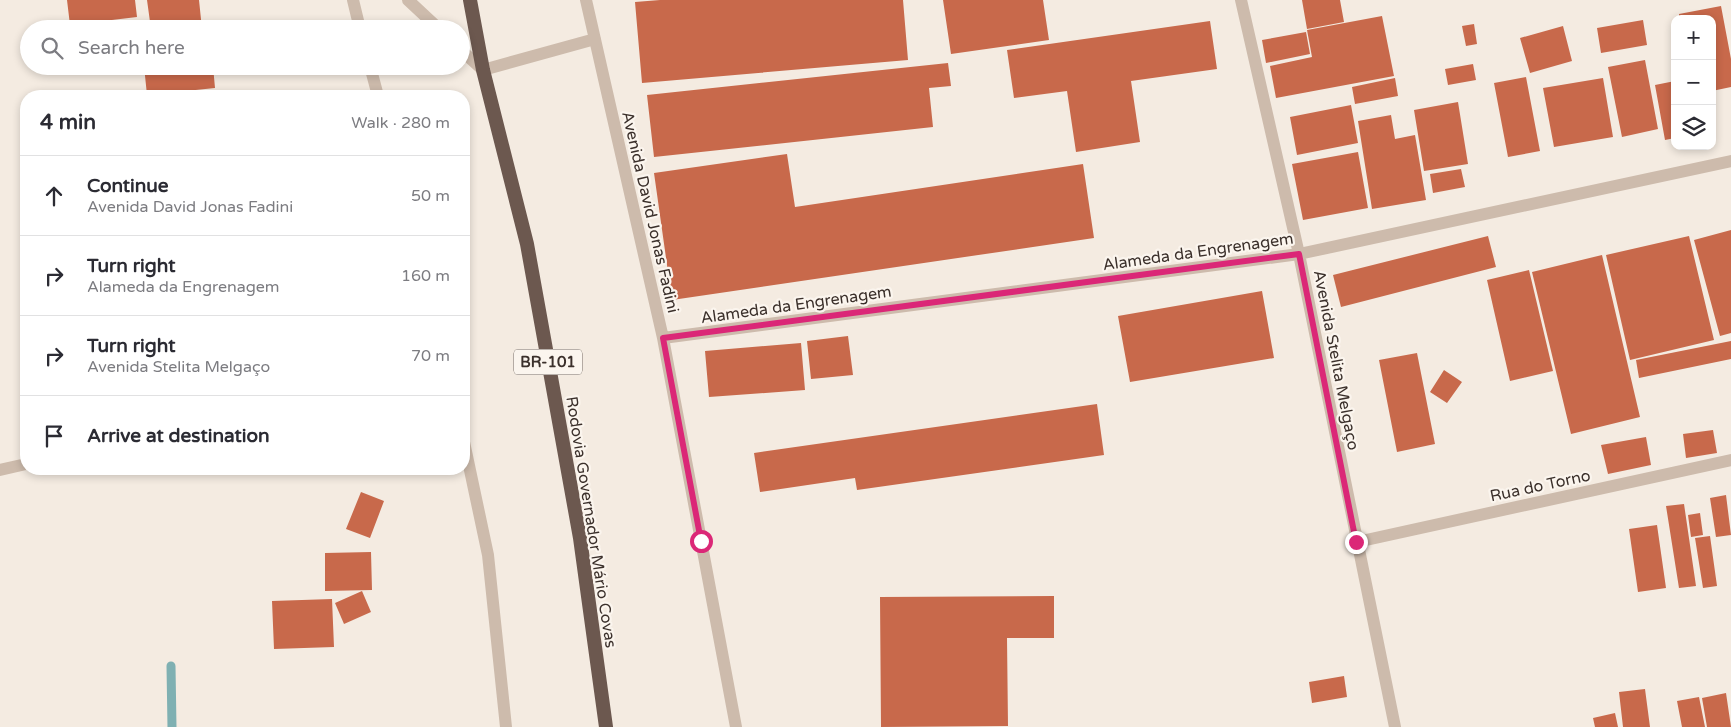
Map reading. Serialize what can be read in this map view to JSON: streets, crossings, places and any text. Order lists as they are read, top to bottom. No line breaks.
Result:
{"streets":{"highway":["BR-101","Rodovia Governador Mário Covas"],"street":["Avenida David Jonas Fadini","Alameda da Engrenagem","Avenida Stelita Melgaço","Rua do Torno"]},"crossings":[["Avenida David Jonas Fadini","Alameda da Engrenagem"],["Alameda da Engrenagem","Avenida Stelita Melgaço"],["Avenida Stelita Melgaço","Rua do Torno"]],"page":{"map_buttons":["+","−"],"search":"Search here","heading":["4 min","Walk · 280 m"],"list":[["Continue","Avenida David Jonas Fadini","50 m"],["Turn right","Alameda da Engrenagem","160 m"],["Turn right","Avenida Stelita Melgaço","70 m"],"Arrive at destination"]}}
